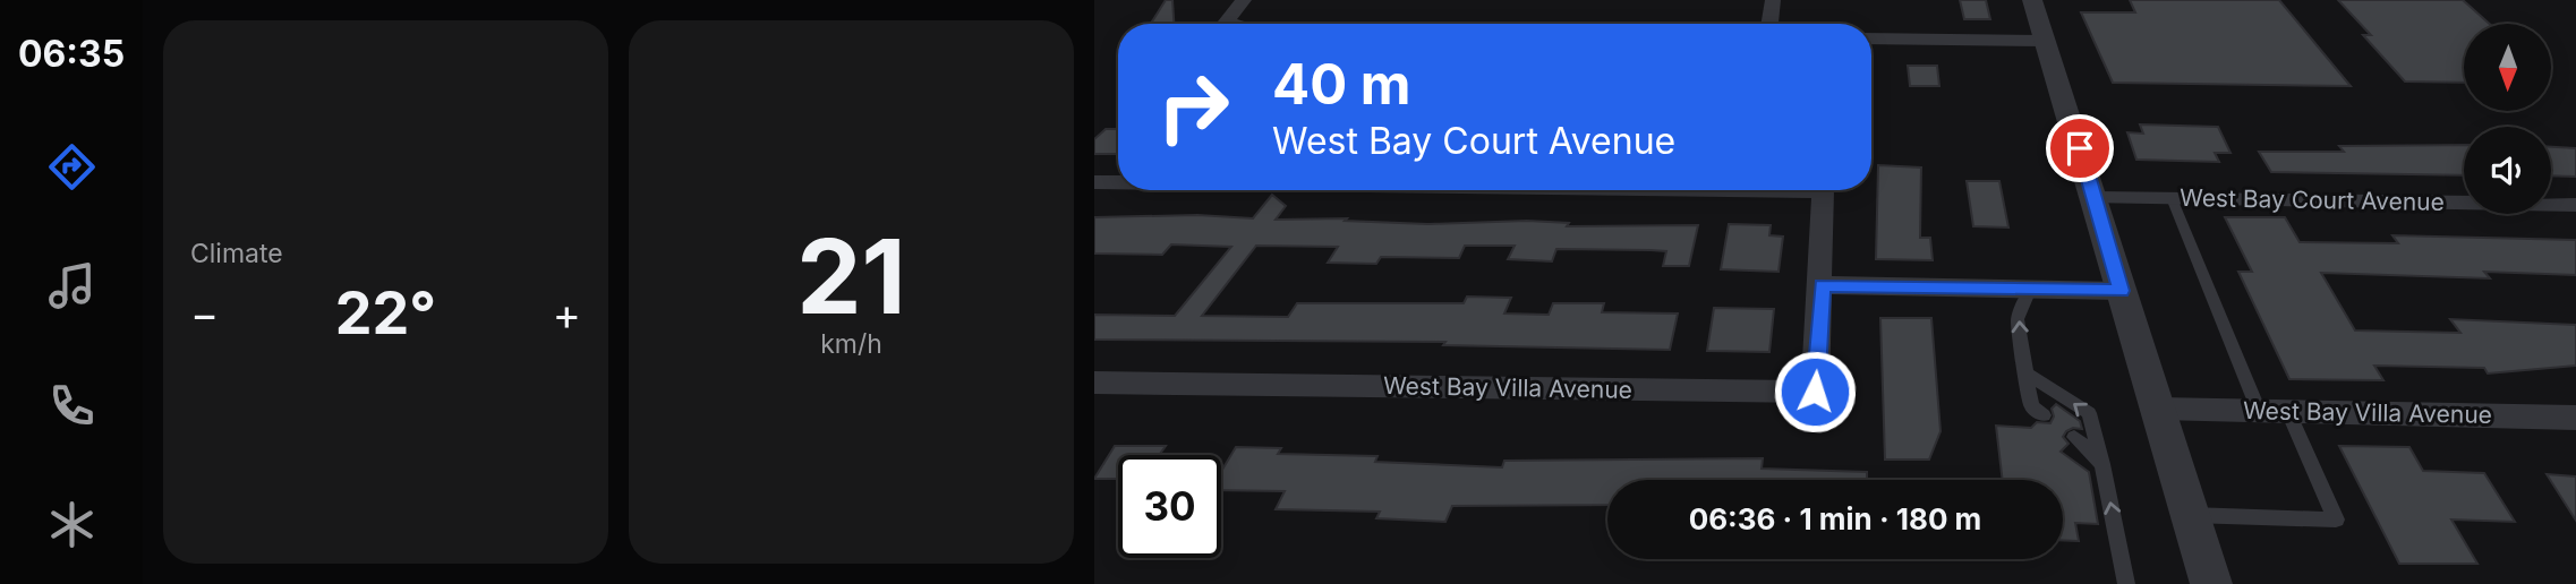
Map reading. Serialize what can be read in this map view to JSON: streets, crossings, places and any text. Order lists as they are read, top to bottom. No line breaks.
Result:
{"streets":{"street":["West Bay Court Avenue","West Bay Villa Avenue"]},"north":"bottom","page":{"tabs":"06:35","tile":["Climate",["21","km/h"]],"turn":["40 m","West Bay Court Avenue"],"heat":["−","22°","+"],"limit":"30","trip":"06:36 · 1 min · 180 m"}}
